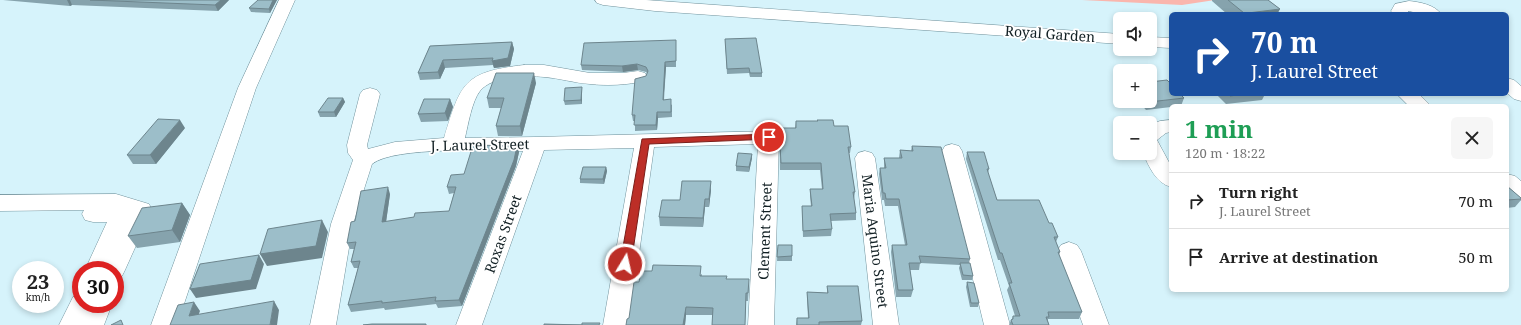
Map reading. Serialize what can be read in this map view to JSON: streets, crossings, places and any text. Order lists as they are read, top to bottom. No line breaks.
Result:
{"streets":{"street":["Royal Garden","J. Laurel Street","Clement Street","Roxas Street","Maria Aquino Street"]},"crossings":[["J. Laurel Street","Clement Street"],["J. Laurel Street","Roxas Street"]],"page":{"map_buttons":["+","−"],"turn":["70 m","J. Laurel Street"],"heading":["1 min","120 m · 18:22"],"list":[{"name":"Turn right","note":"J. Laurel Street","value":"70 m"},{"name":"Arrive at destination","value":"50 m"}],"speed":"23 km/h","limit":"30"}}
